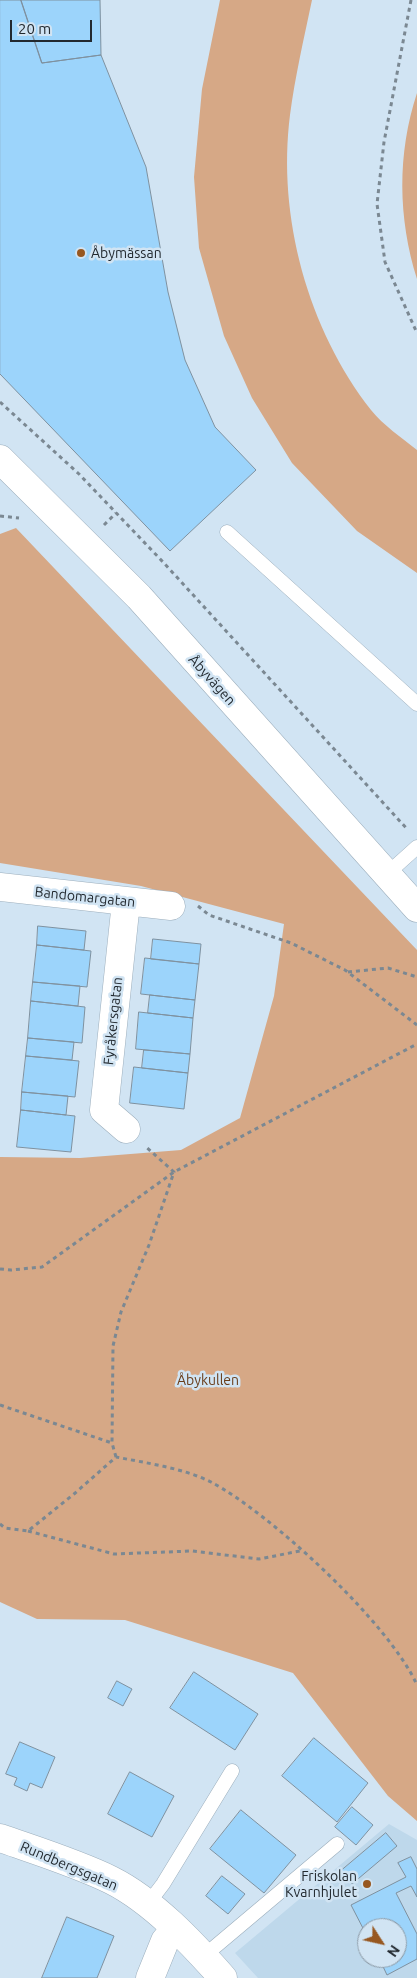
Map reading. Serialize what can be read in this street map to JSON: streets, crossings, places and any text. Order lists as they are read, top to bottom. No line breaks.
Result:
{"streets":{"street":["Åbyvägen","Bandomargatan","Fyråkersgatan","Rundbergsgatan"]},"crossings":[["Bandomargatan","Fyråkersgatan"]],"parks":["Åbykullen"],"places":["Åbymässan","Friskolan Kvarnhjulet"],"scale_bar":"20 m","north":"bottom right"}
